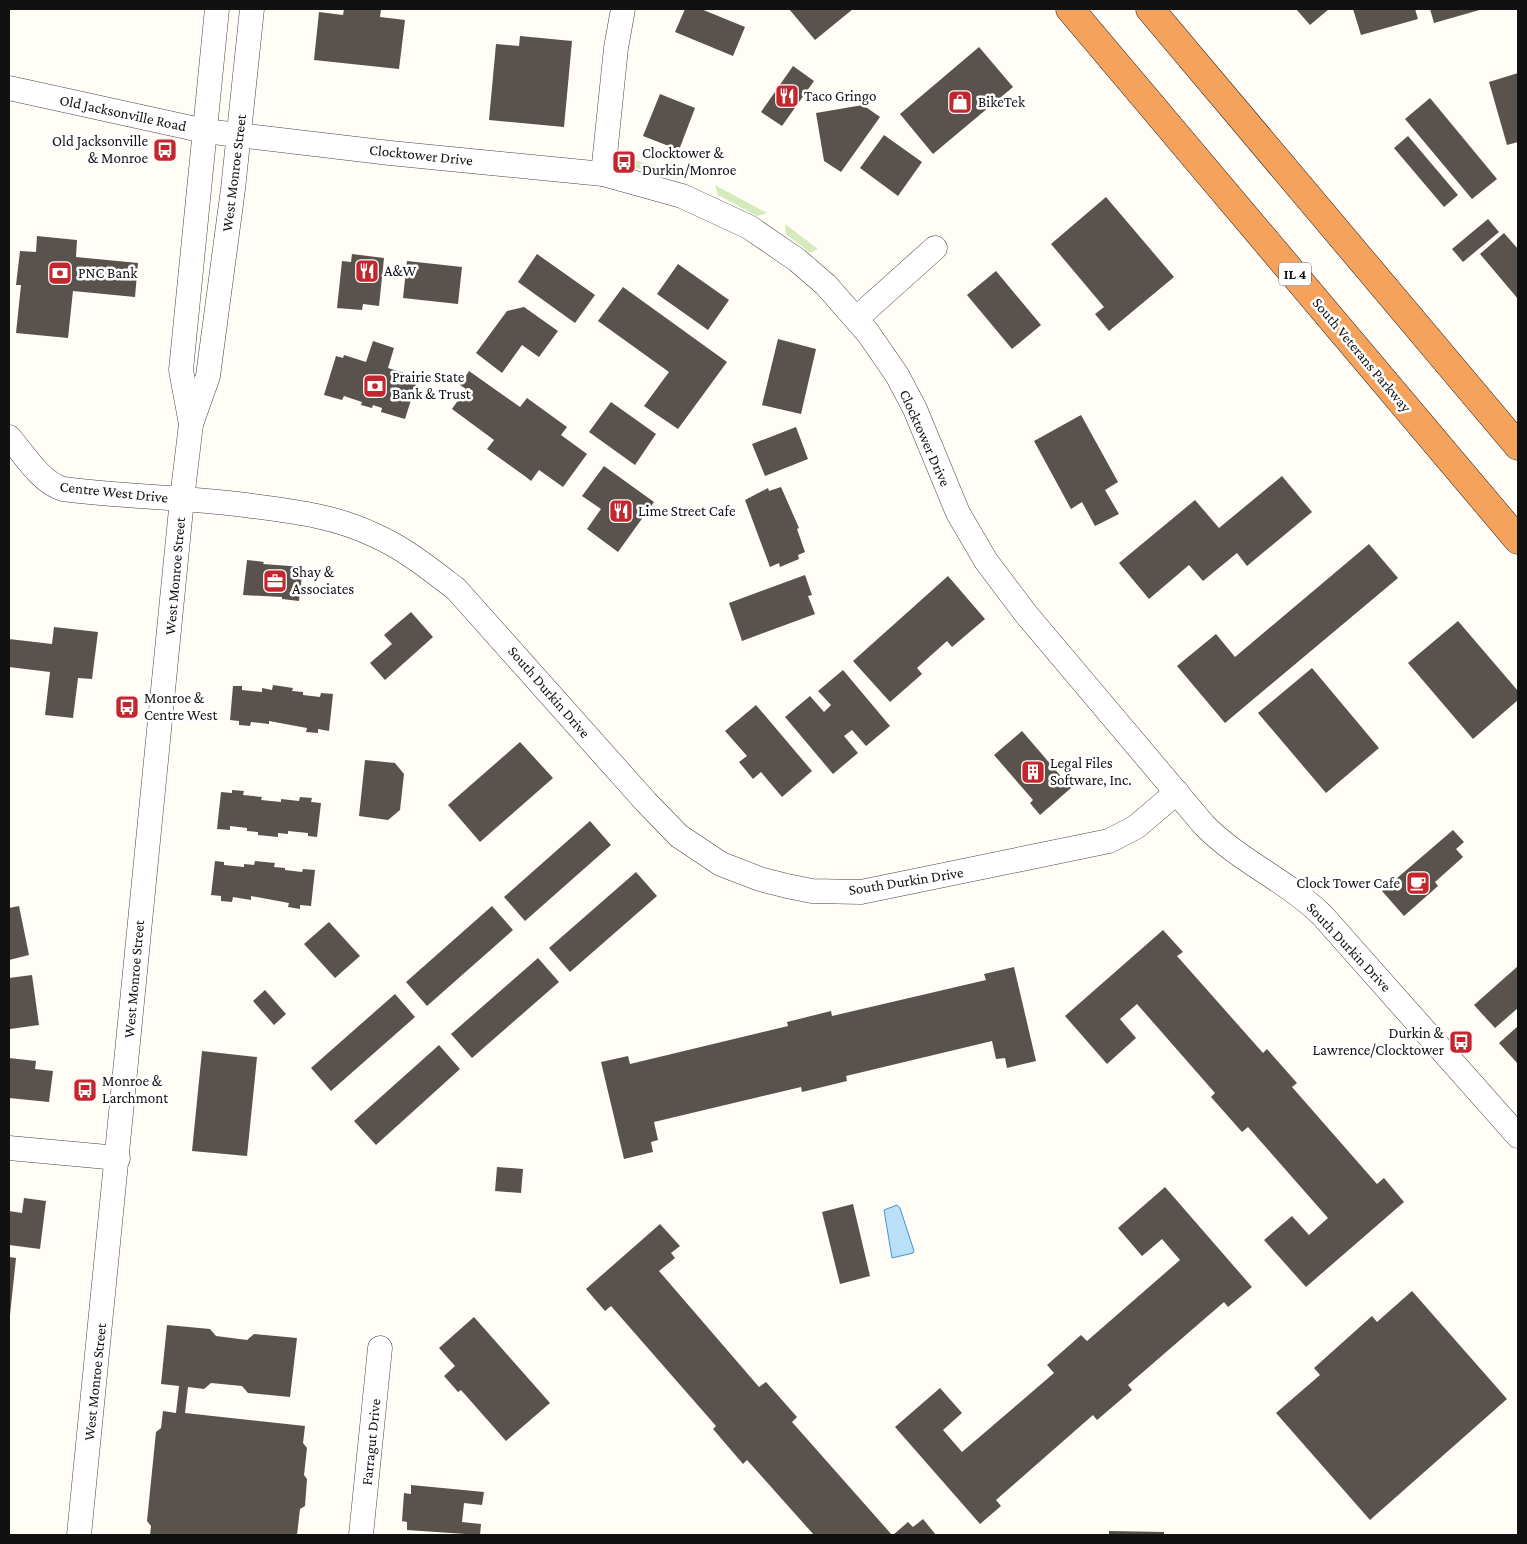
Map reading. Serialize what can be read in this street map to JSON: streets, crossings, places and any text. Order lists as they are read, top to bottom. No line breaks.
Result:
{"streets":{"highway":["IL 4","South Veterans Parkway"],"street":["Old Jacksonville Road","Clocktower Drive","West Monroe Street","Centre West Drive","South Durkin Drive","Farragut Drive"]},"crossings":[["Old Jacksonville Road","Clocktower Drive"],["Old Jacksonville Road","West Monroe Street"],["Clocktower Drive","West Monroe Street"],["Clocktower Drive","South Durkin Drive"],["West Monroe Street","Centre West Drive"],["West Monroe Street","South Durkin Drive"],["Centre West Drive","South Durkin Drive"]],"places":{"restaurant":["Taco Gringo","A&W","Lime Street Cafe"],"shop":["BikeTek"],"bus stop":["Old Jacksonville & Monroe","Clocktower & Durkin/Monroe","Monroe & Centre West","Durkin & Lawrence/Clocktower","Monroe & Larchmont"],"bank":["PNC Bank","Prairie State Bank & Trust"],"office":["Shay & Associates"],"building":["Legal Files Software, Inc."],"cafe":["Clock Tower Cafe"]}}
